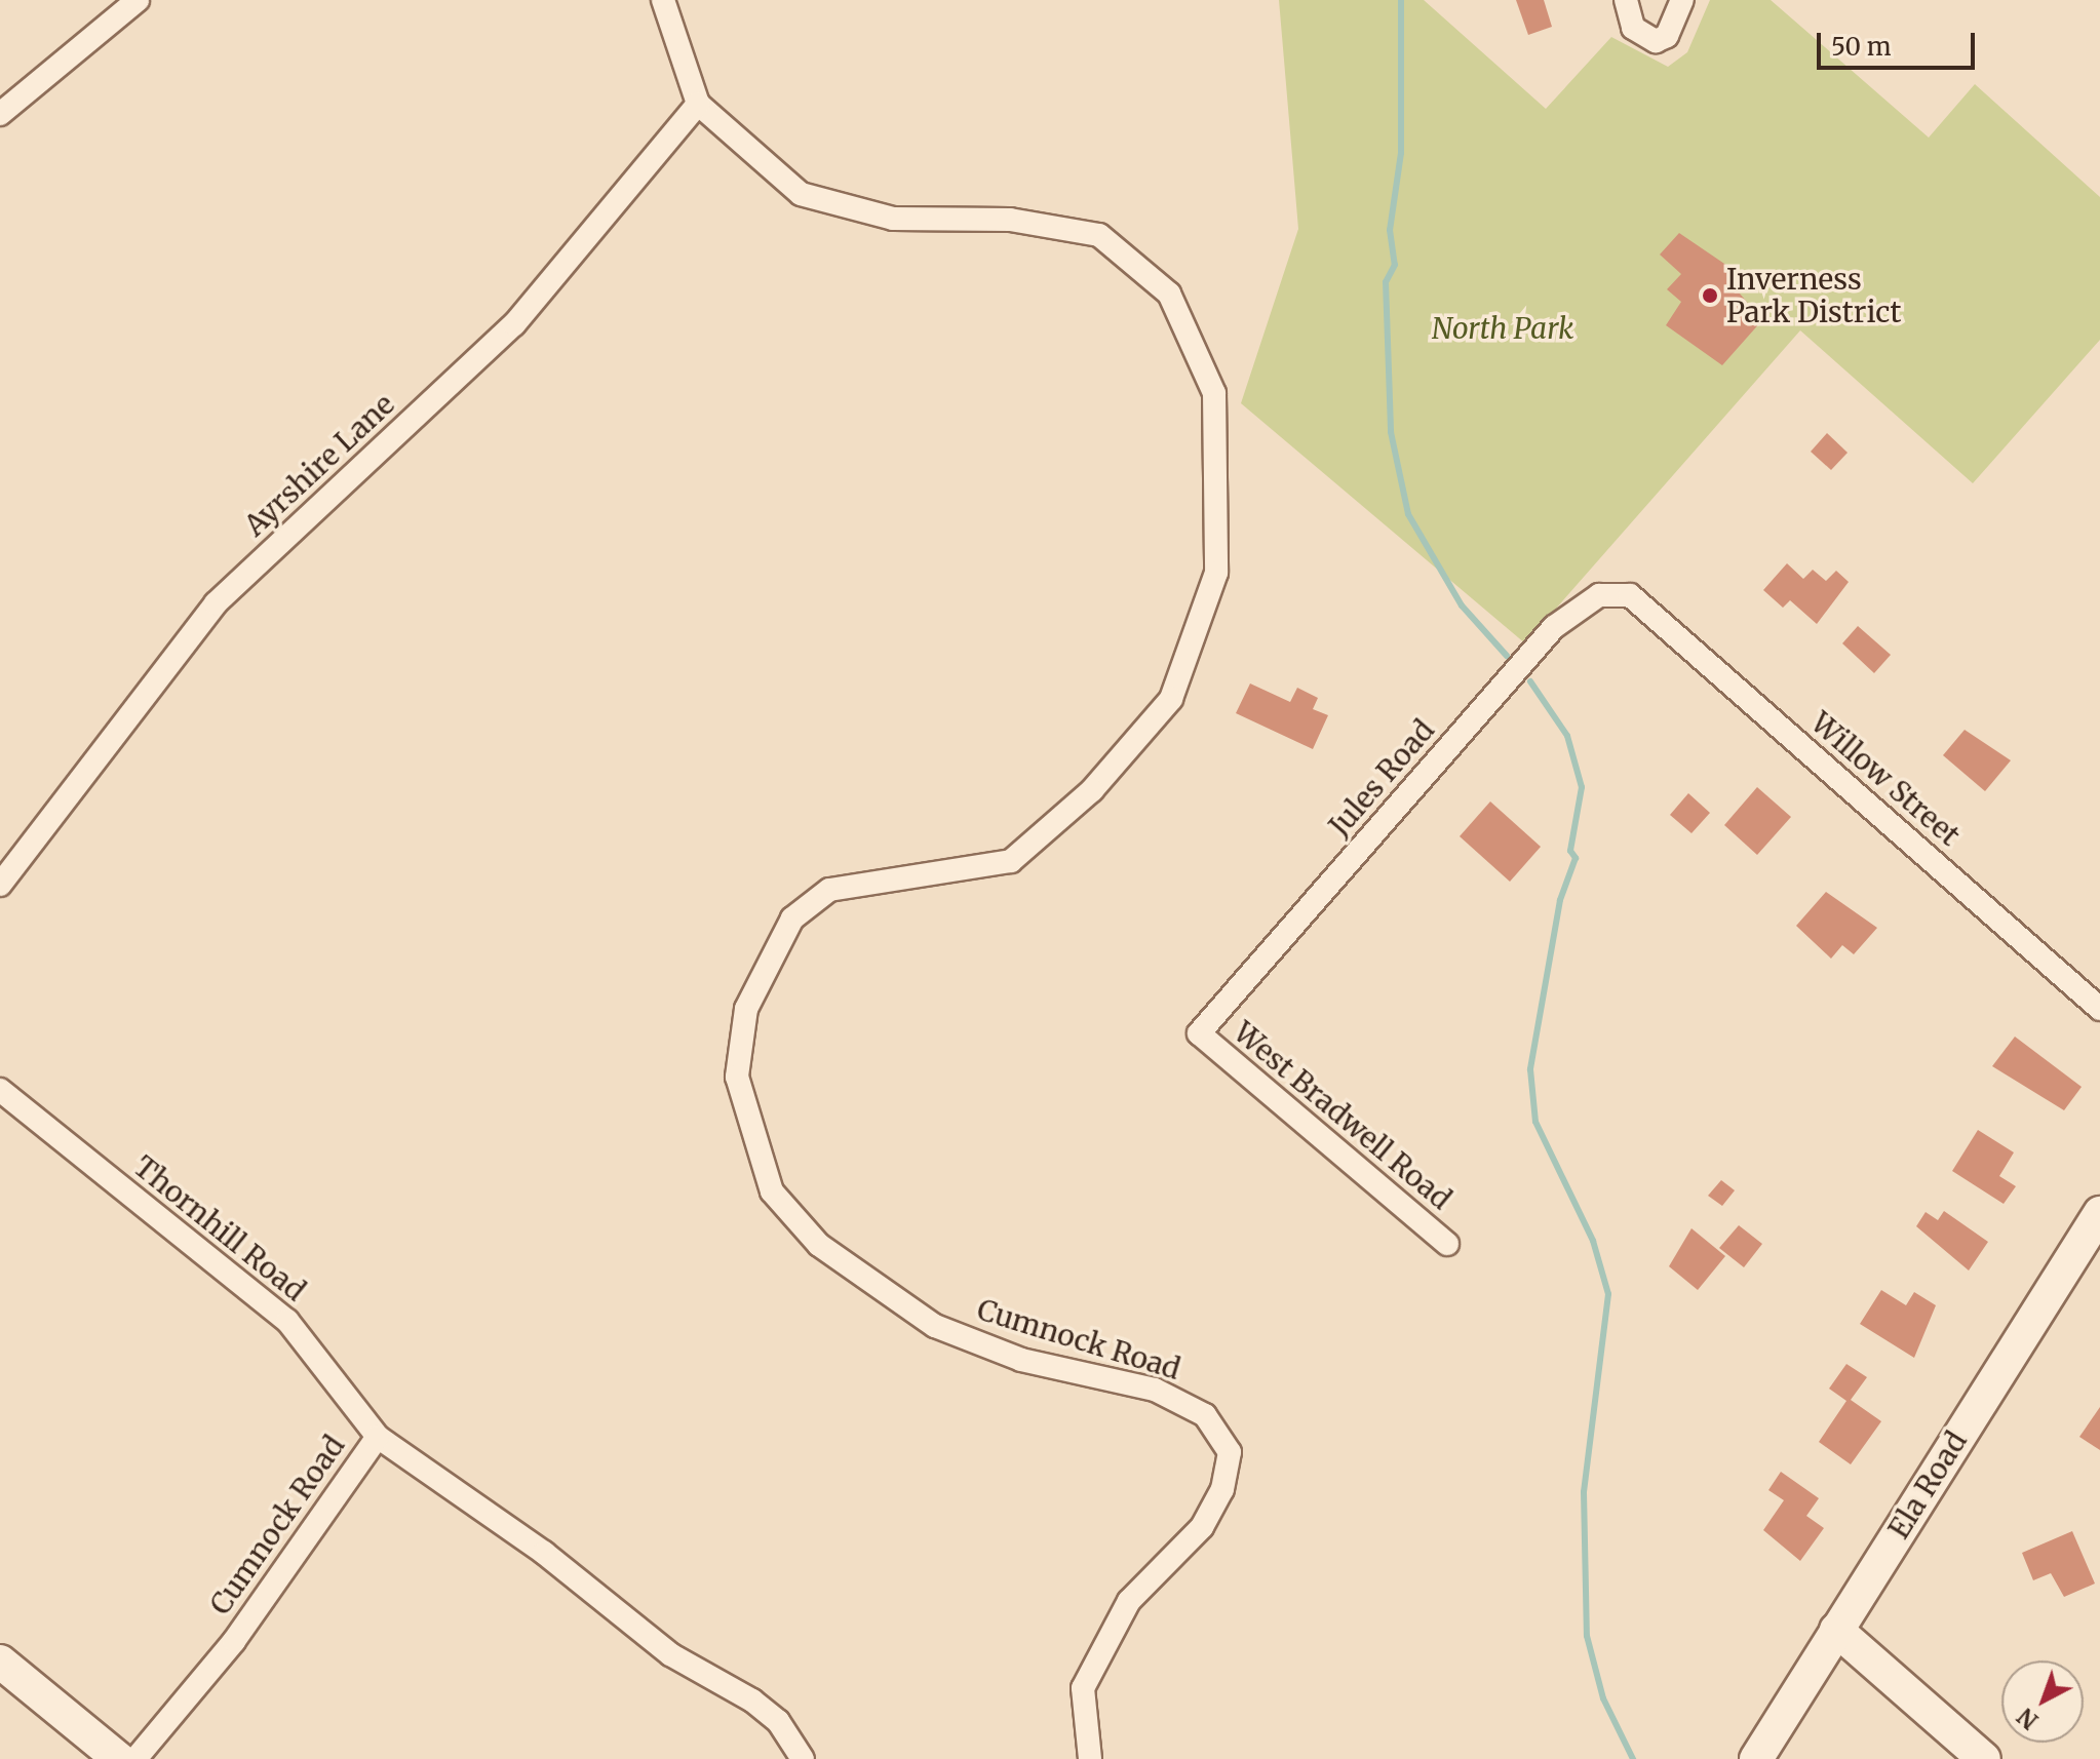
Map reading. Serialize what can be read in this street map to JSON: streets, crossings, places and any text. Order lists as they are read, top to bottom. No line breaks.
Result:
{"streets":{"main road":["Ela Road"],"street":["Ayrshire Lane","Jules Road","Willow Street","West Bradwell Road","Thornhill Road","Cumnock Road"]},"crossings":[["Ayrshire Lane","Cumnock Road"],["Jules Road","Willow Street"],["Jules Road","West Bradwell Road"],["Thornhill Road","Cumnock Road"]],"parks":["North Park"],"places":["Inverness Park District"],"scale_bar":"50 m","north":"bottom left"}
